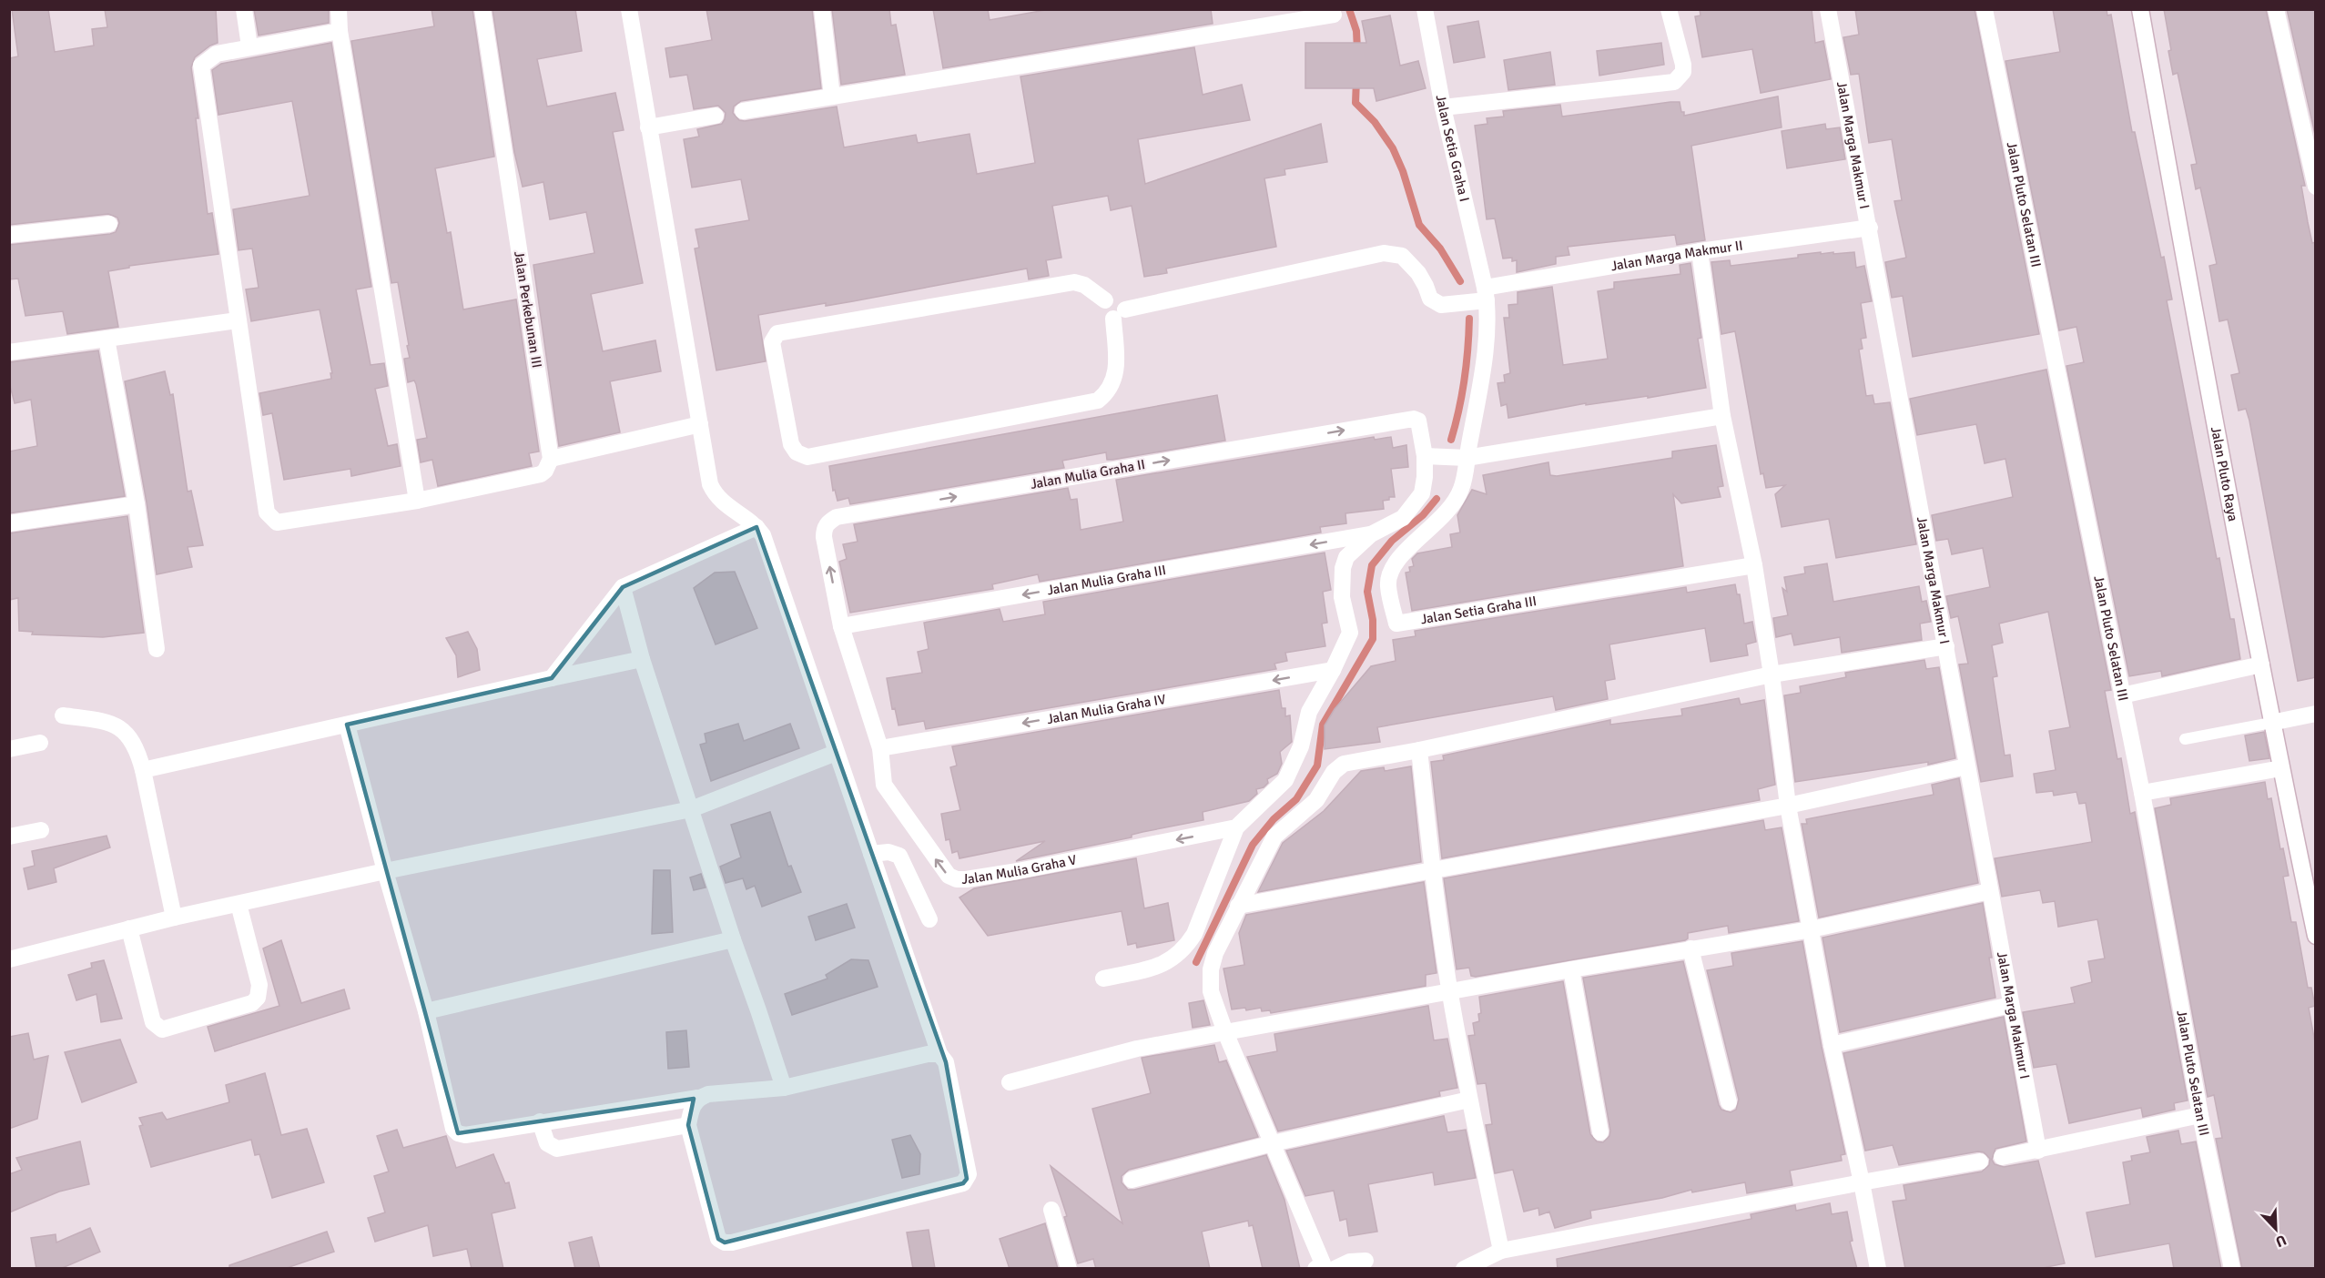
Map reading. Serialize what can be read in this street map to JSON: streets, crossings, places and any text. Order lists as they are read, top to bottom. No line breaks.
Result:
{"streets":{"street":["Jalan Marga Makmur I","Jalan Setia Graha I","Jalan Pluto Selatan III","Jalan Marga Makmur II","Jalan Perkebunan III","Jalan Pluto Raya","Jalan Mulia Graha II","Jalan Mulia Graha III","Jalan Setia Graha III","Jalan Mulia Graha IV","Jalan Mulia Graha V"]},"crossings":[["Jalan Marga Makmur I","Jalan Marga Makmur II"],["Jalan Setia Graha I","Jalan Marga Makmur II"],["Jalan Setia Graha I","Jalan Setia Graha III"],["Jalan Mulia Graha II","Jalan Mulia Graha III"],["Jalan Mulia Graha II","Jalan Mulia Graha V"],["Jalan Mulia Graha III","Jalan Mulia Graha V"],["Jalan Mulia Graha IV","Jalan Mulia Graha V"]],"one_way":["Jalan Mulia Graha II","Jalan Mulia Graha III","Jalan Mulia Graha IV","Jalan Mulia Graha V"],"north":"bottom right"}
